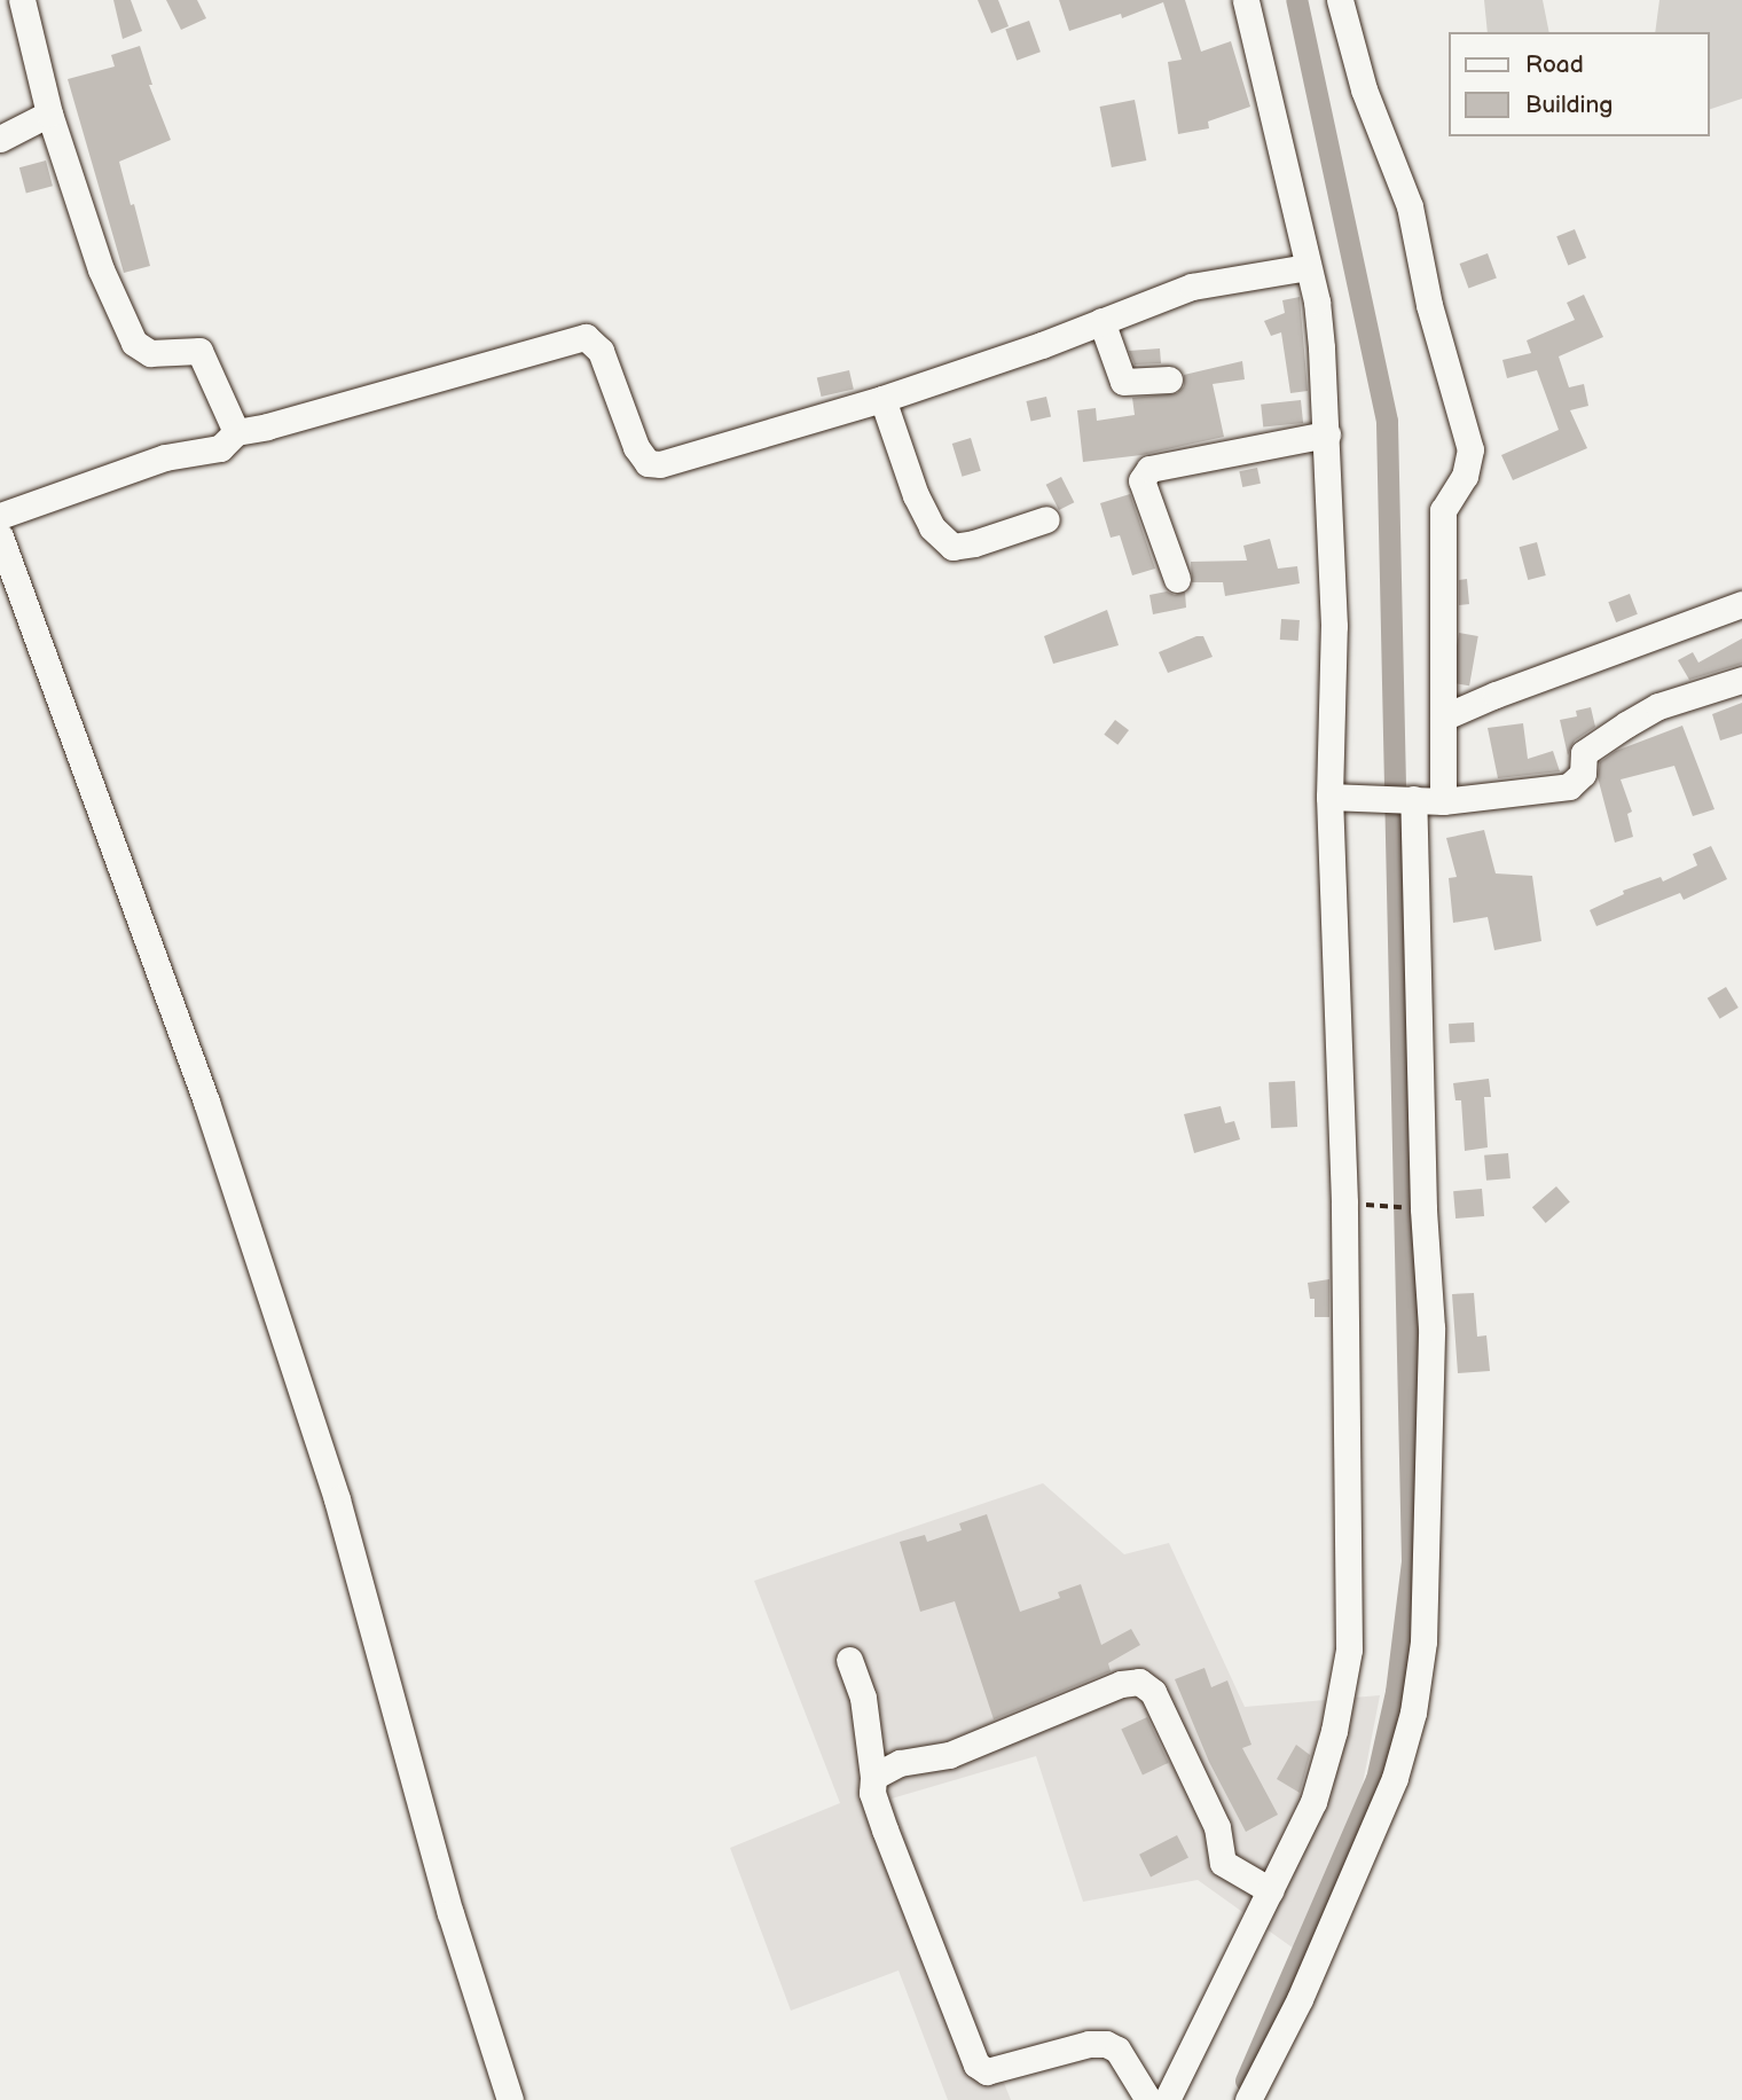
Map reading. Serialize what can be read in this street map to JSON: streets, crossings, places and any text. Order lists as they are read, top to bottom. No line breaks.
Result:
{"legend":["Road","Building"]}
